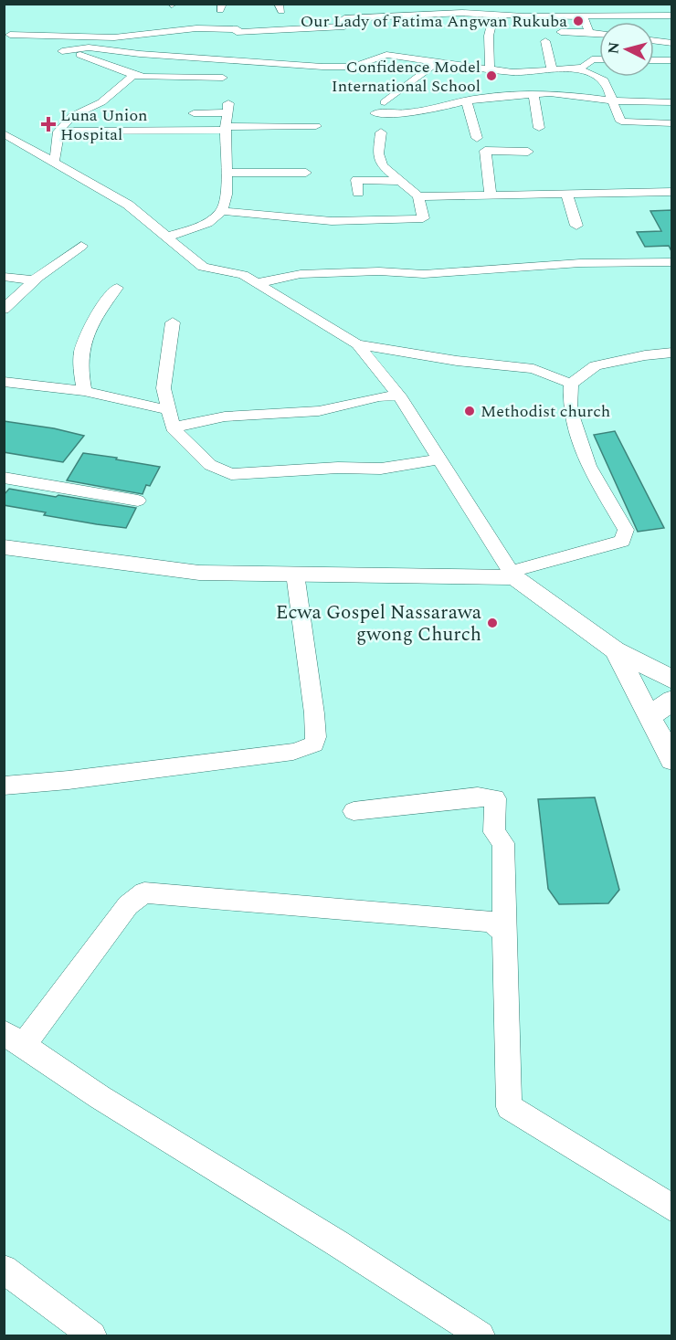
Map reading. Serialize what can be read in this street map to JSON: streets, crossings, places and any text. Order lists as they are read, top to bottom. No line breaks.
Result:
{"places":{"other":["Our Lady of Fatima Angwan Rukuba","Confidence Model International School","Methodist church","Ecwa Gospel Nassarawa gwong Church"],"health":["Luna Union Hospital"]},"north":"left"}
